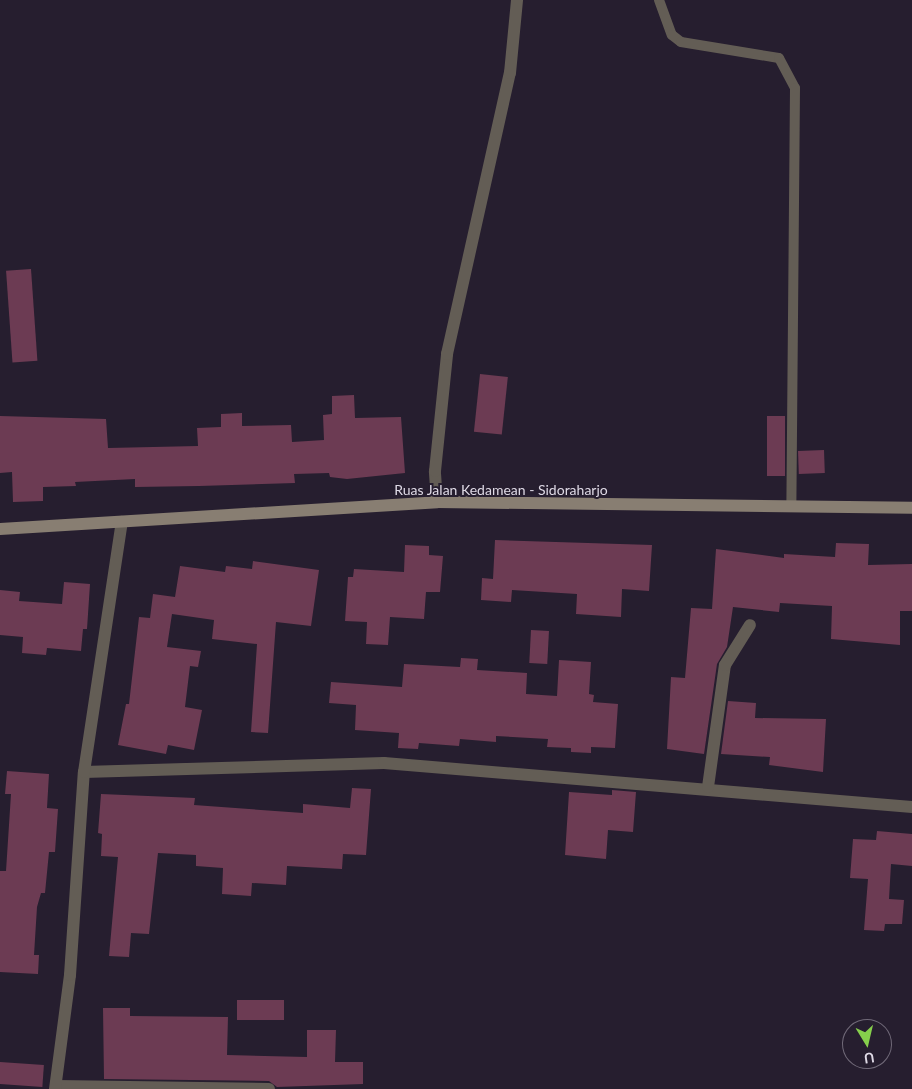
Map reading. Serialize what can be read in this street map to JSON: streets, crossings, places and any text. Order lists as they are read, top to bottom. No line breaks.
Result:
{"streets":{"main road":["Ruas Jalan Kedamean - Sidoraharjo"]},"north":"bottom"}
